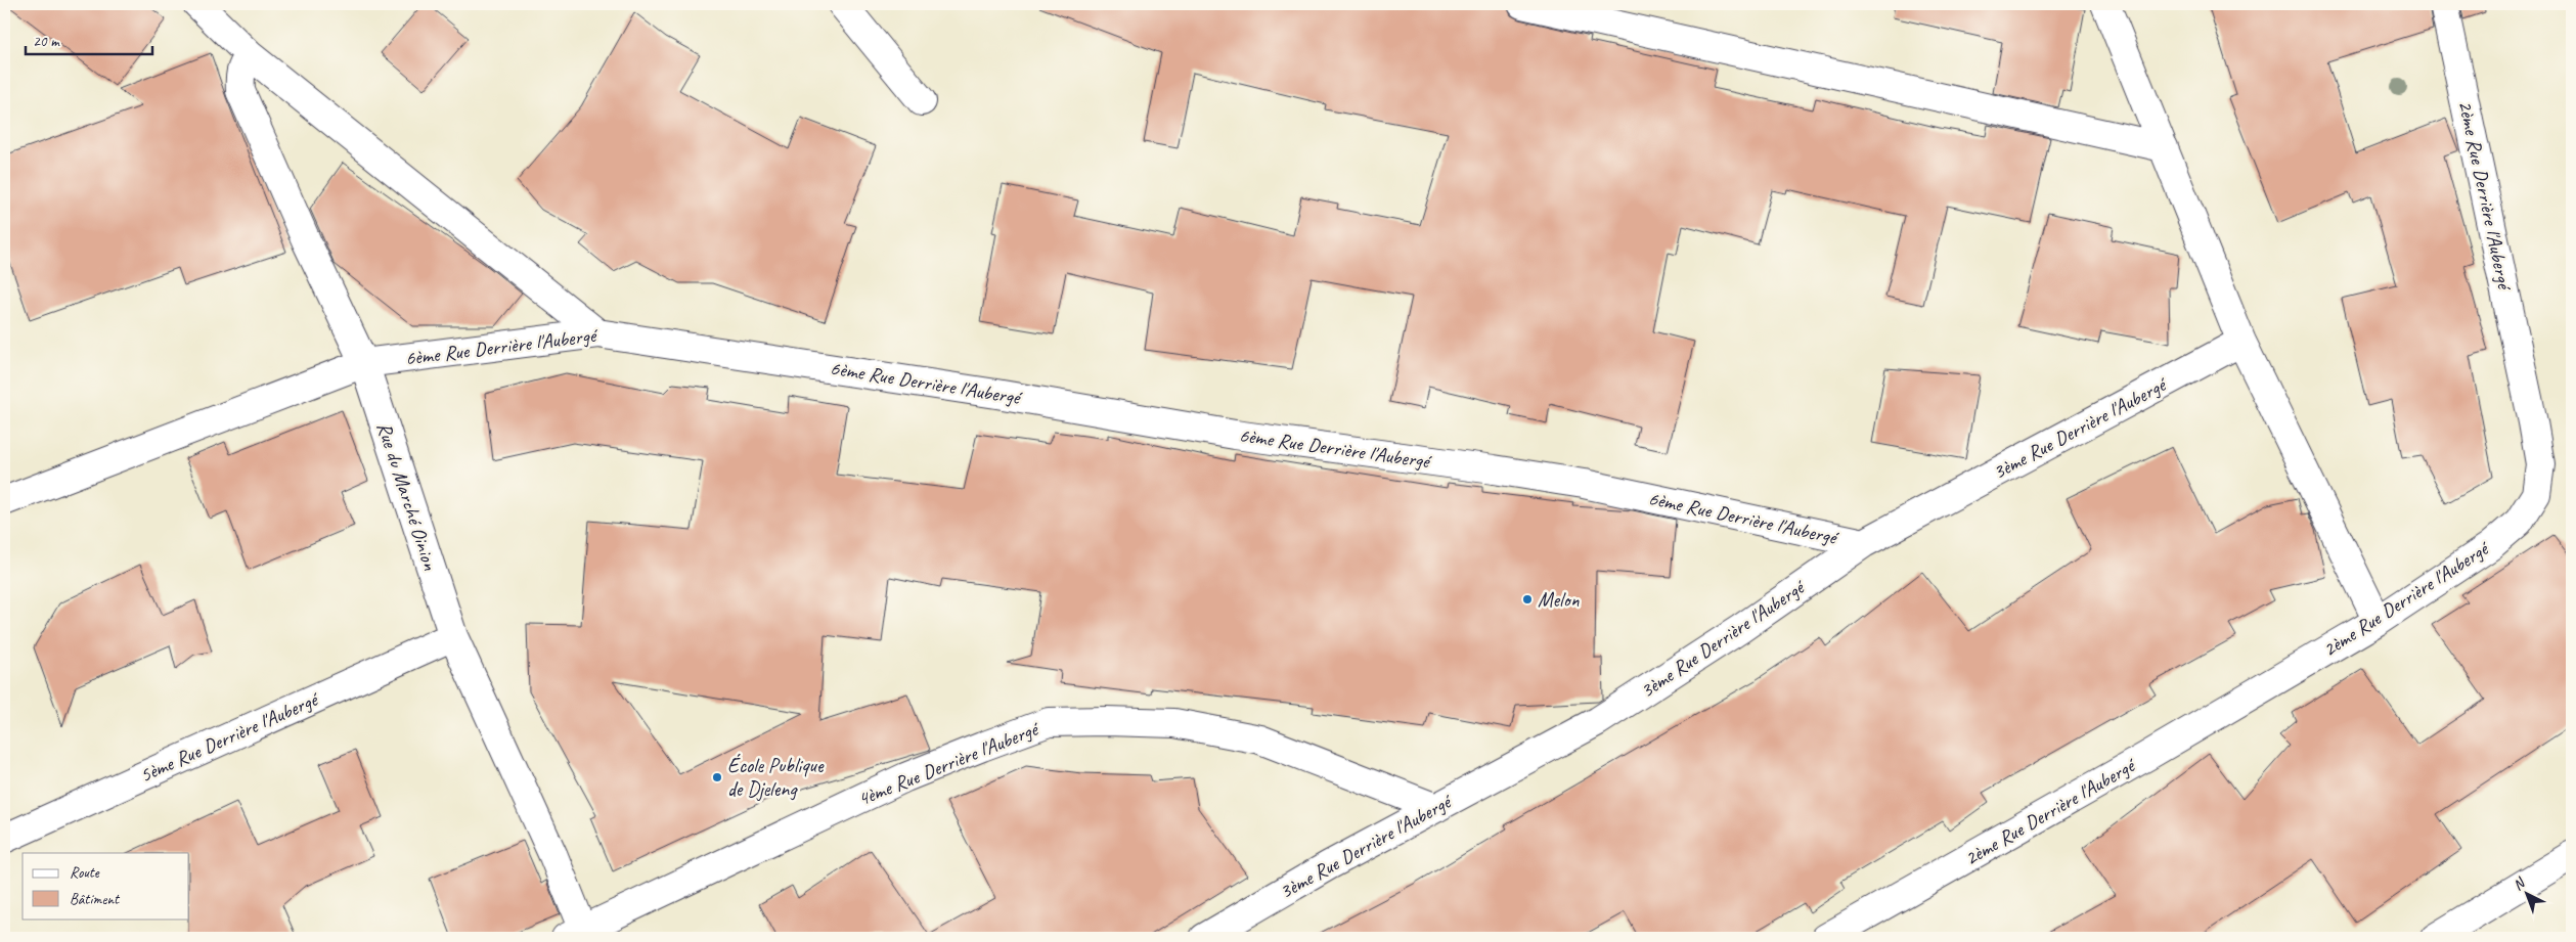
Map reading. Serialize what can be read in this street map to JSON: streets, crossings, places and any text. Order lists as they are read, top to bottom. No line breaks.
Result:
{"streets":{"street":["2ème Rue Derrière l'Aubergé","6ème Rue Derrière l'Aubergé","3ème Rue Derrière l'Aubergé","Rue du Marché Oinion","5ème Rue Derrière l'Aubergé","4ème Rue Derrière l'Aubergé"]},"crossings":[["6ème Rue Derrière l'Aubergé","3ème Rue Derrière l'Aubergé"],["6ème Rue Derrière l'Aubergé","Rue du Marché Oinion"],["3ème Rue Derrière l'Aubergé","4ème Rue Derrière l'Aubergé"],["Rue du Marché Oinion","5ème Rue Derrière l'Aubergé"],["Rue du Marché Oinion","4ème Rue Derrière l'Aubergé"]],"places":["Melon","École Publique de Djeleng"],"legend":["Route","Bâtiment"],"scale_bar":"20 m","north":"top left"}
